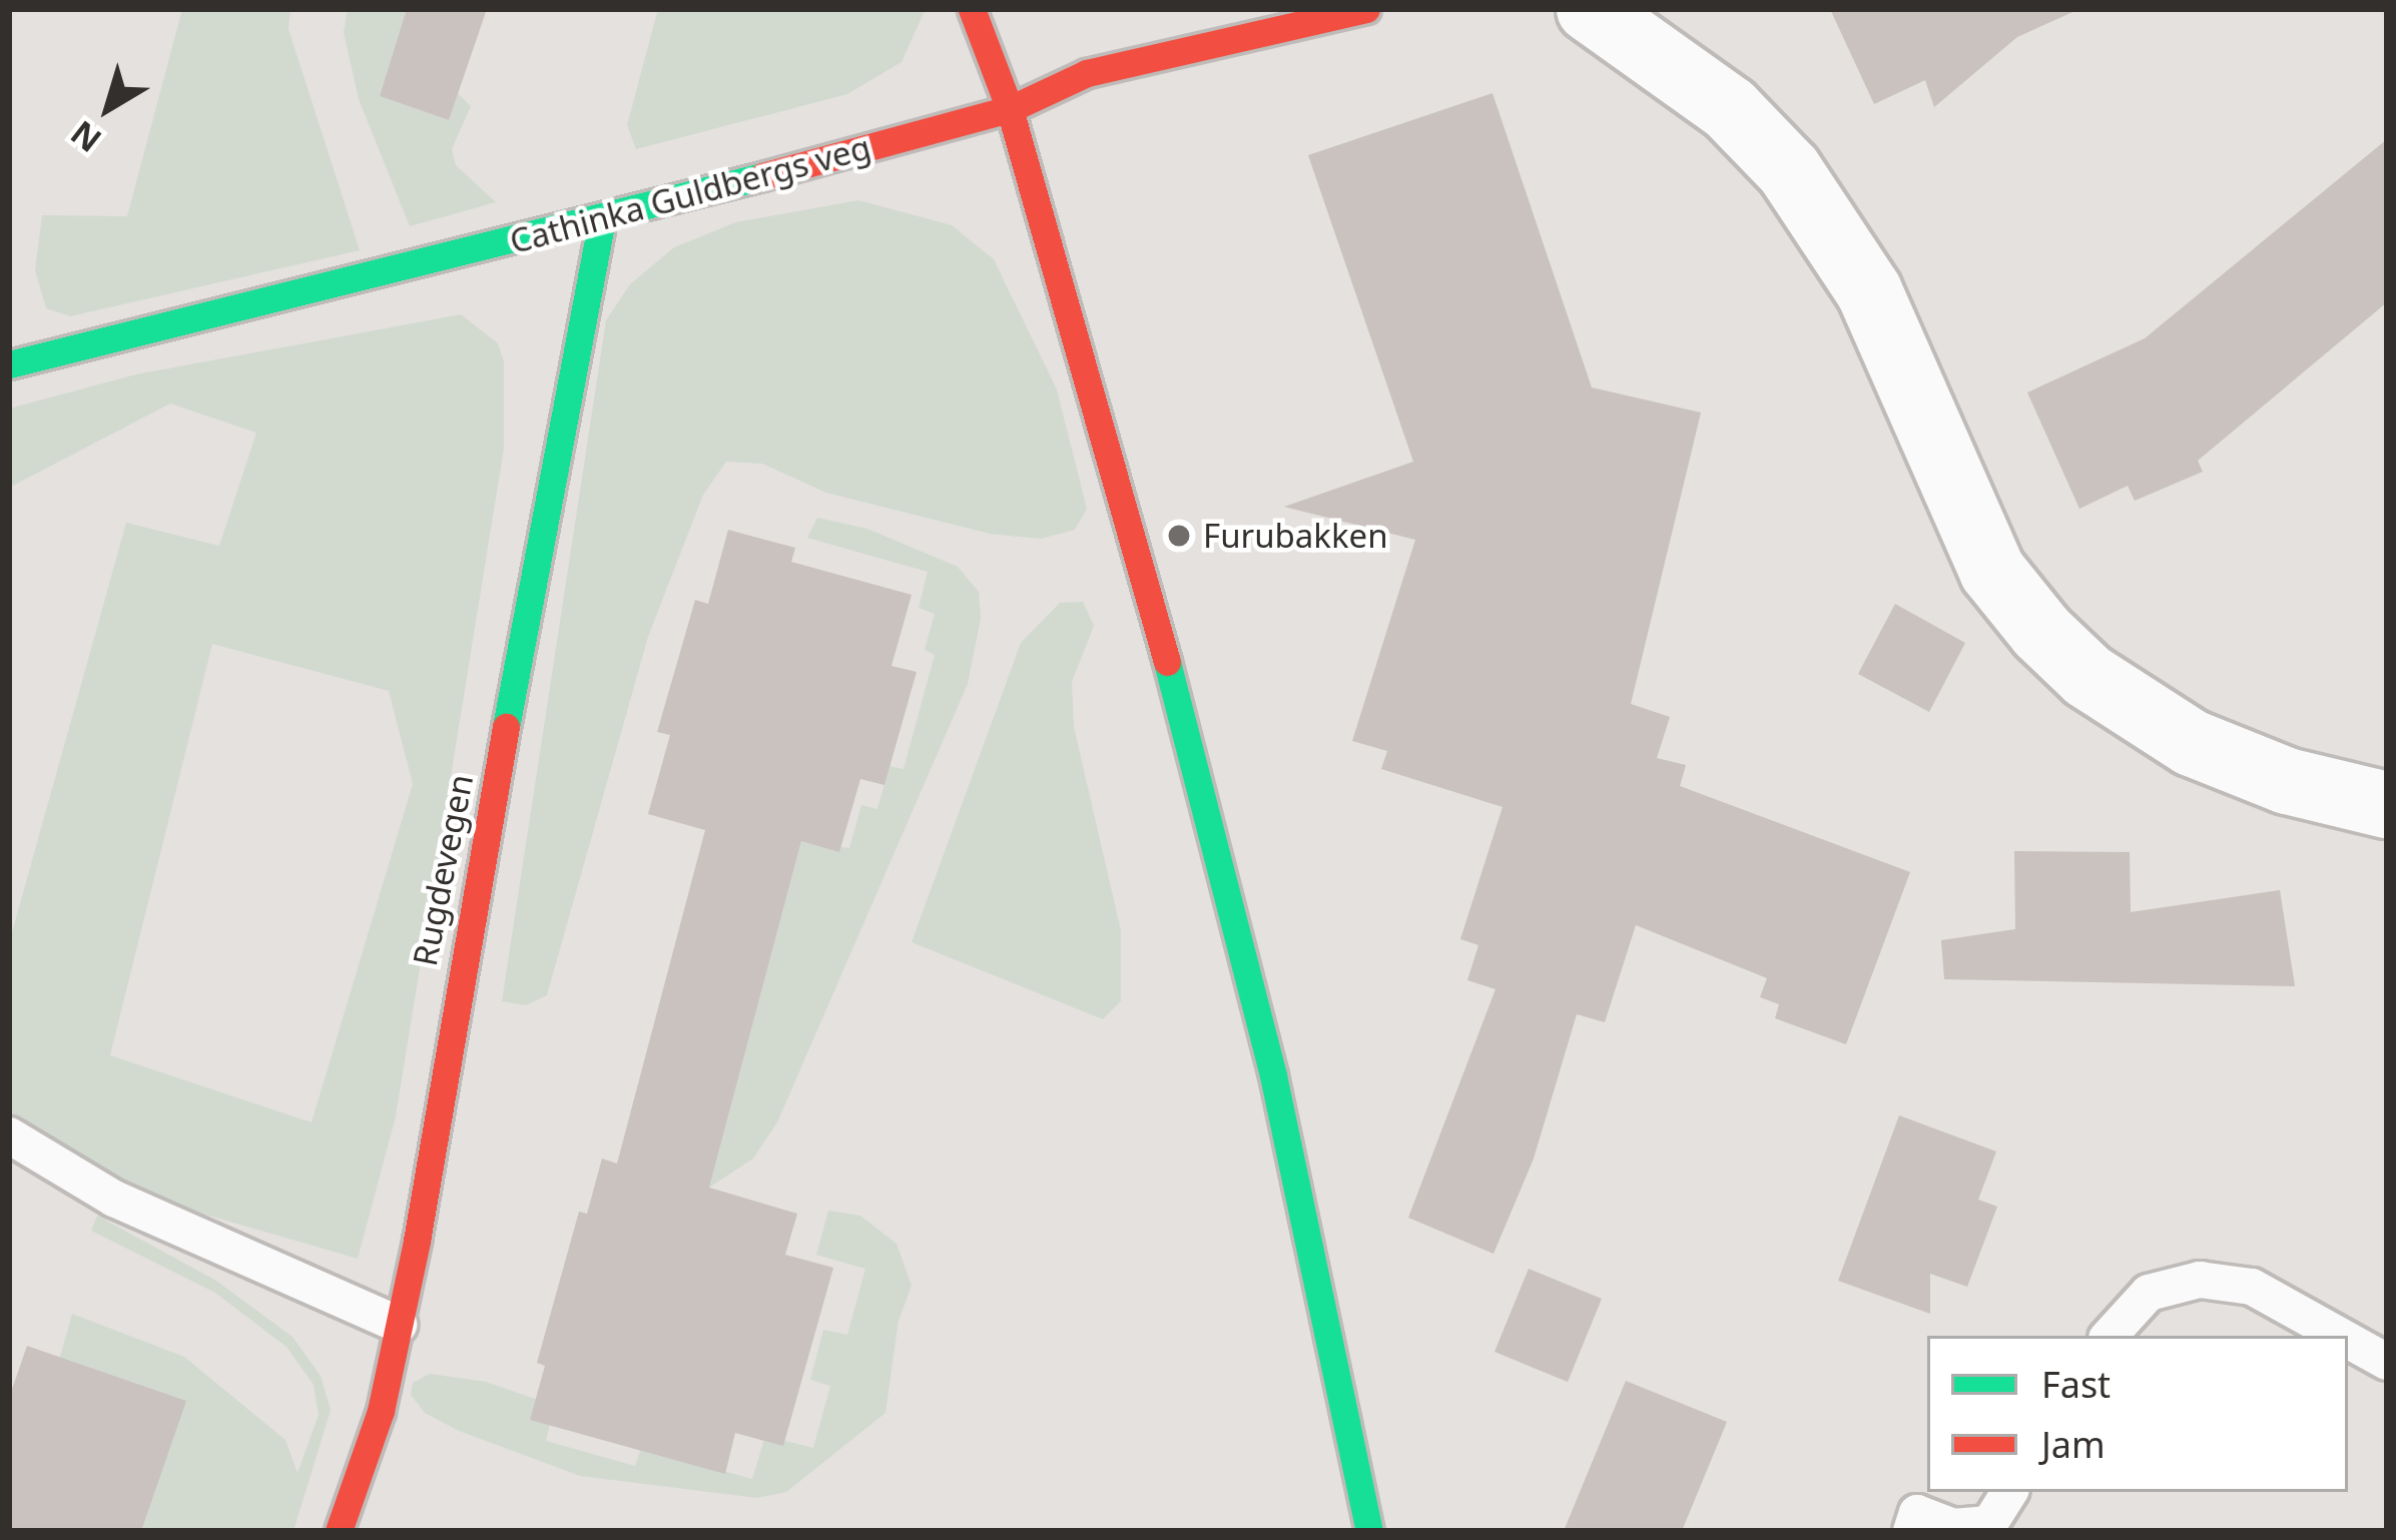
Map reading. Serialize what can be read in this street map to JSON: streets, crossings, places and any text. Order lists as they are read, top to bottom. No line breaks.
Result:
{"streets":{"street":["Cathinka Guldbergs veg","Rugdevegen"]},"crossings":[["Cathinka Guldbergs veg","Rugdevegen"]],"places":["Furubakken"],"legend":["Fast","Jam"],"north":"bottom left"}
